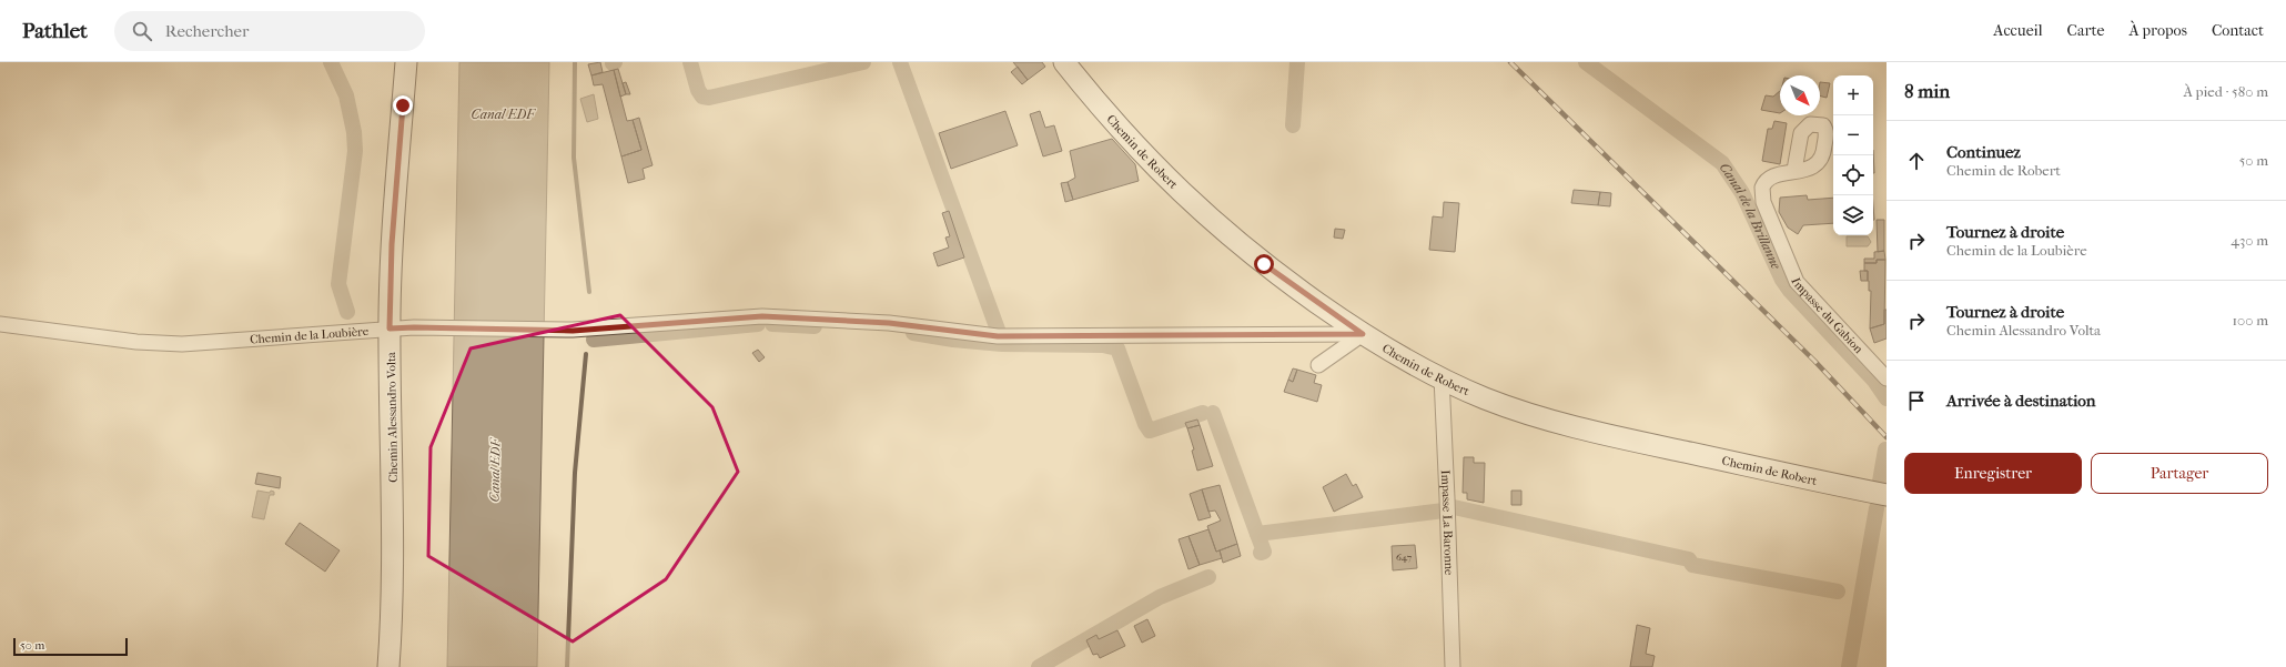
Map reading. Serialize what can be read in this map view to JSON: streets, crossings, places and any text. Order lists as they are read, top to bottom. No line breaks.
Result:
{"streets":{"street":["Chemin de Robert","Impasse du Gabion","Chemin de la Loubière","Chemin Alessandro Volta","Impasse La Baronne"]},"crossings":[["Chemin de Robert","Chemin de la Loubière"],["Chemin de Robert","Impasse La Baronne"],["Chemin de la Loubière","Chemin Alessandro Volta"]],"water":["Canal EDF","Canal de la Brillanne"],"house_numbers":["647"],"scale_bar":"50 m","north":"bottom right","page":{"header":"Pathlet","search":"Rechercher","nav":["Accueil","Carte","À propos","Contact"],"heading":["8 min","À pied · 580 m"],"map_buttons":["+","−"],"list":[["Continuez","Chemin de Robert","50 m"],["Tournez à droite","Chemin de la Loubière","430 m"],["Tournez à droite","Chemin Alessandro Volta","100 m"],"Arrivée à destination"],"buttons":["Enregistrer","Partager"],"scale":"50 m"}}
